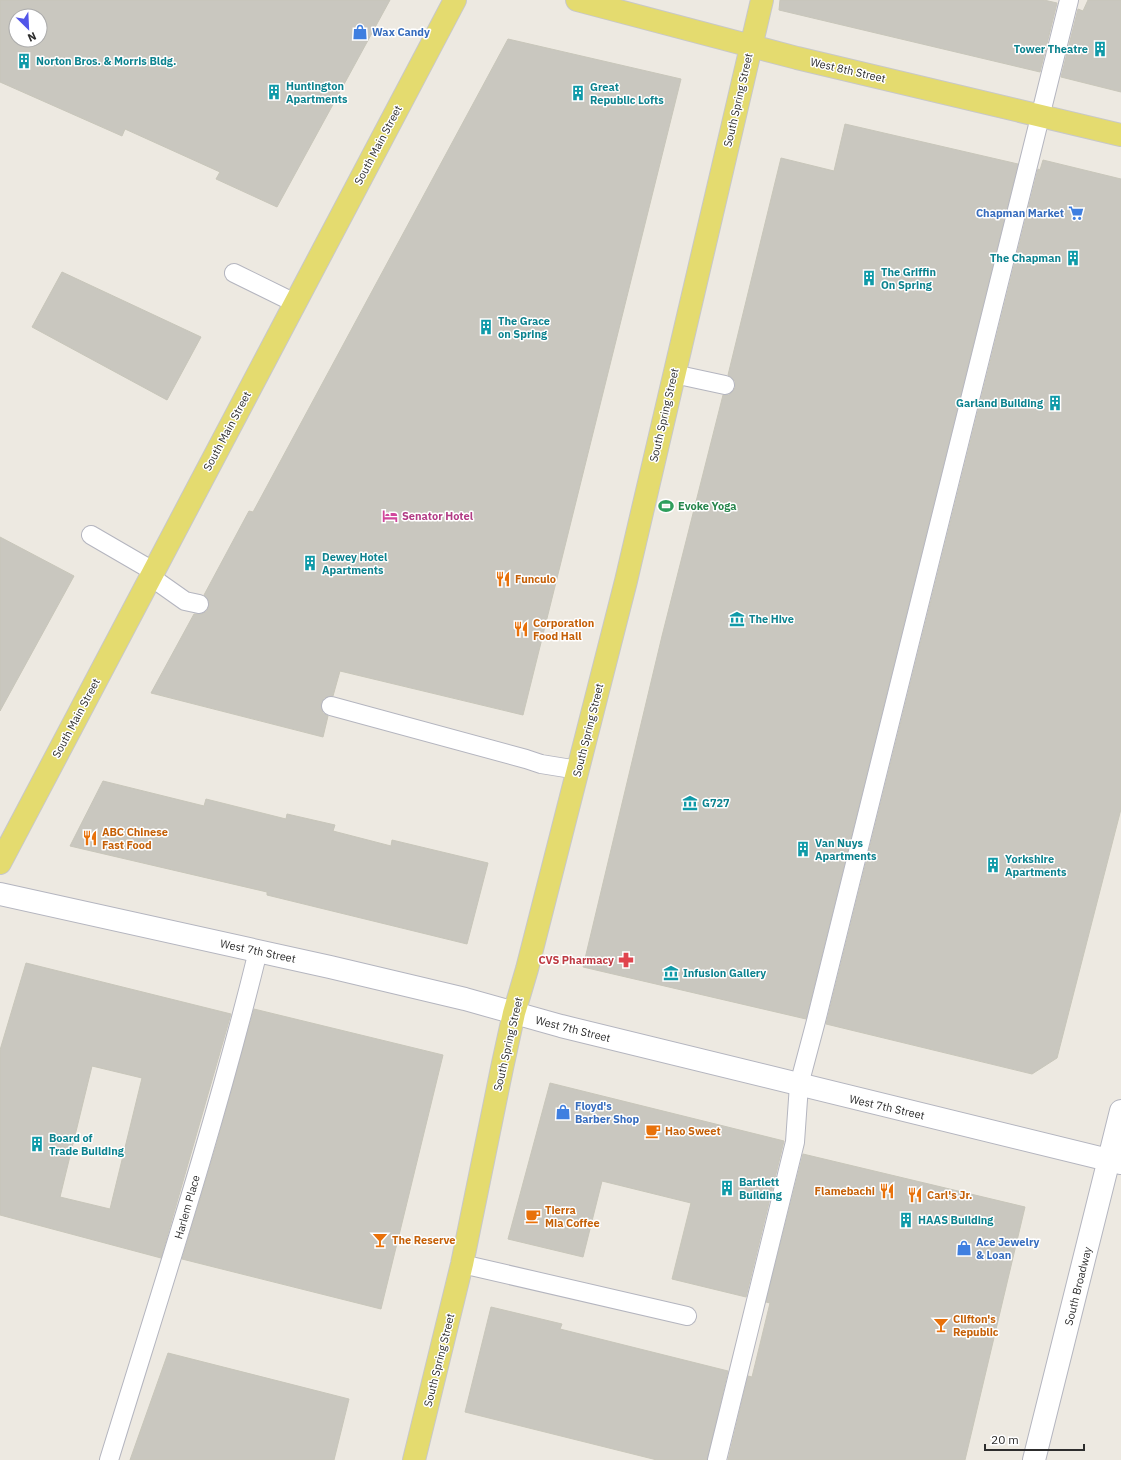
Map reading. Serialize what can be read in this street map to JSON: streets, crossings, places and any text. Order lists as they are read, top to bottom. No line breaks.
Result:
{"streets":{"main road":["West 8th Street","South Spring Street","South Main Street","West 7th Street","South Broadway"],"lane":["Harlem Place"]},"crossings":[["West 8th Street","South Spring Street"],["South Spring Street","West 7th Street"],["West 7th Street","Harlem Place"],["West 7th Street","South Broadway"]],"places":{"shop":["Wax Candy","Floyd's Barber Shop","Ace Jewelry & Loan"],"building":["Tower Theatre","Norton Bros. & Morris Bldg.","Huntington Apartments","Great Republic Lofts","The Chapman","The Griffin On Spring","The Grace on Spring","Garland Building","Dewey Hotel Apartments","Van Nuys Apartments","Yorkshire Apartments","Board of Trade Building","Bartlett Building","HAAS Building"],"supermarket":["Chapman Market"],"sports":["Evoke Yoga"],"hotel":["Senator Hotel"],"restaurant":["Funculo","Corporation Food Hall","ABC Chinese Fast Food","Flamebachi","Carl's Jr."],"museum":["The Hive","G727","Infusion Gallery"],"pharmacy":["CVS Pharmacy"],"cafe":["Hao Sweet","Tierra Mia Coffee"],"bar":["The Reserve","Clifton's Republic"]},"scale_bar":"20 m","north":"bottom right"}
